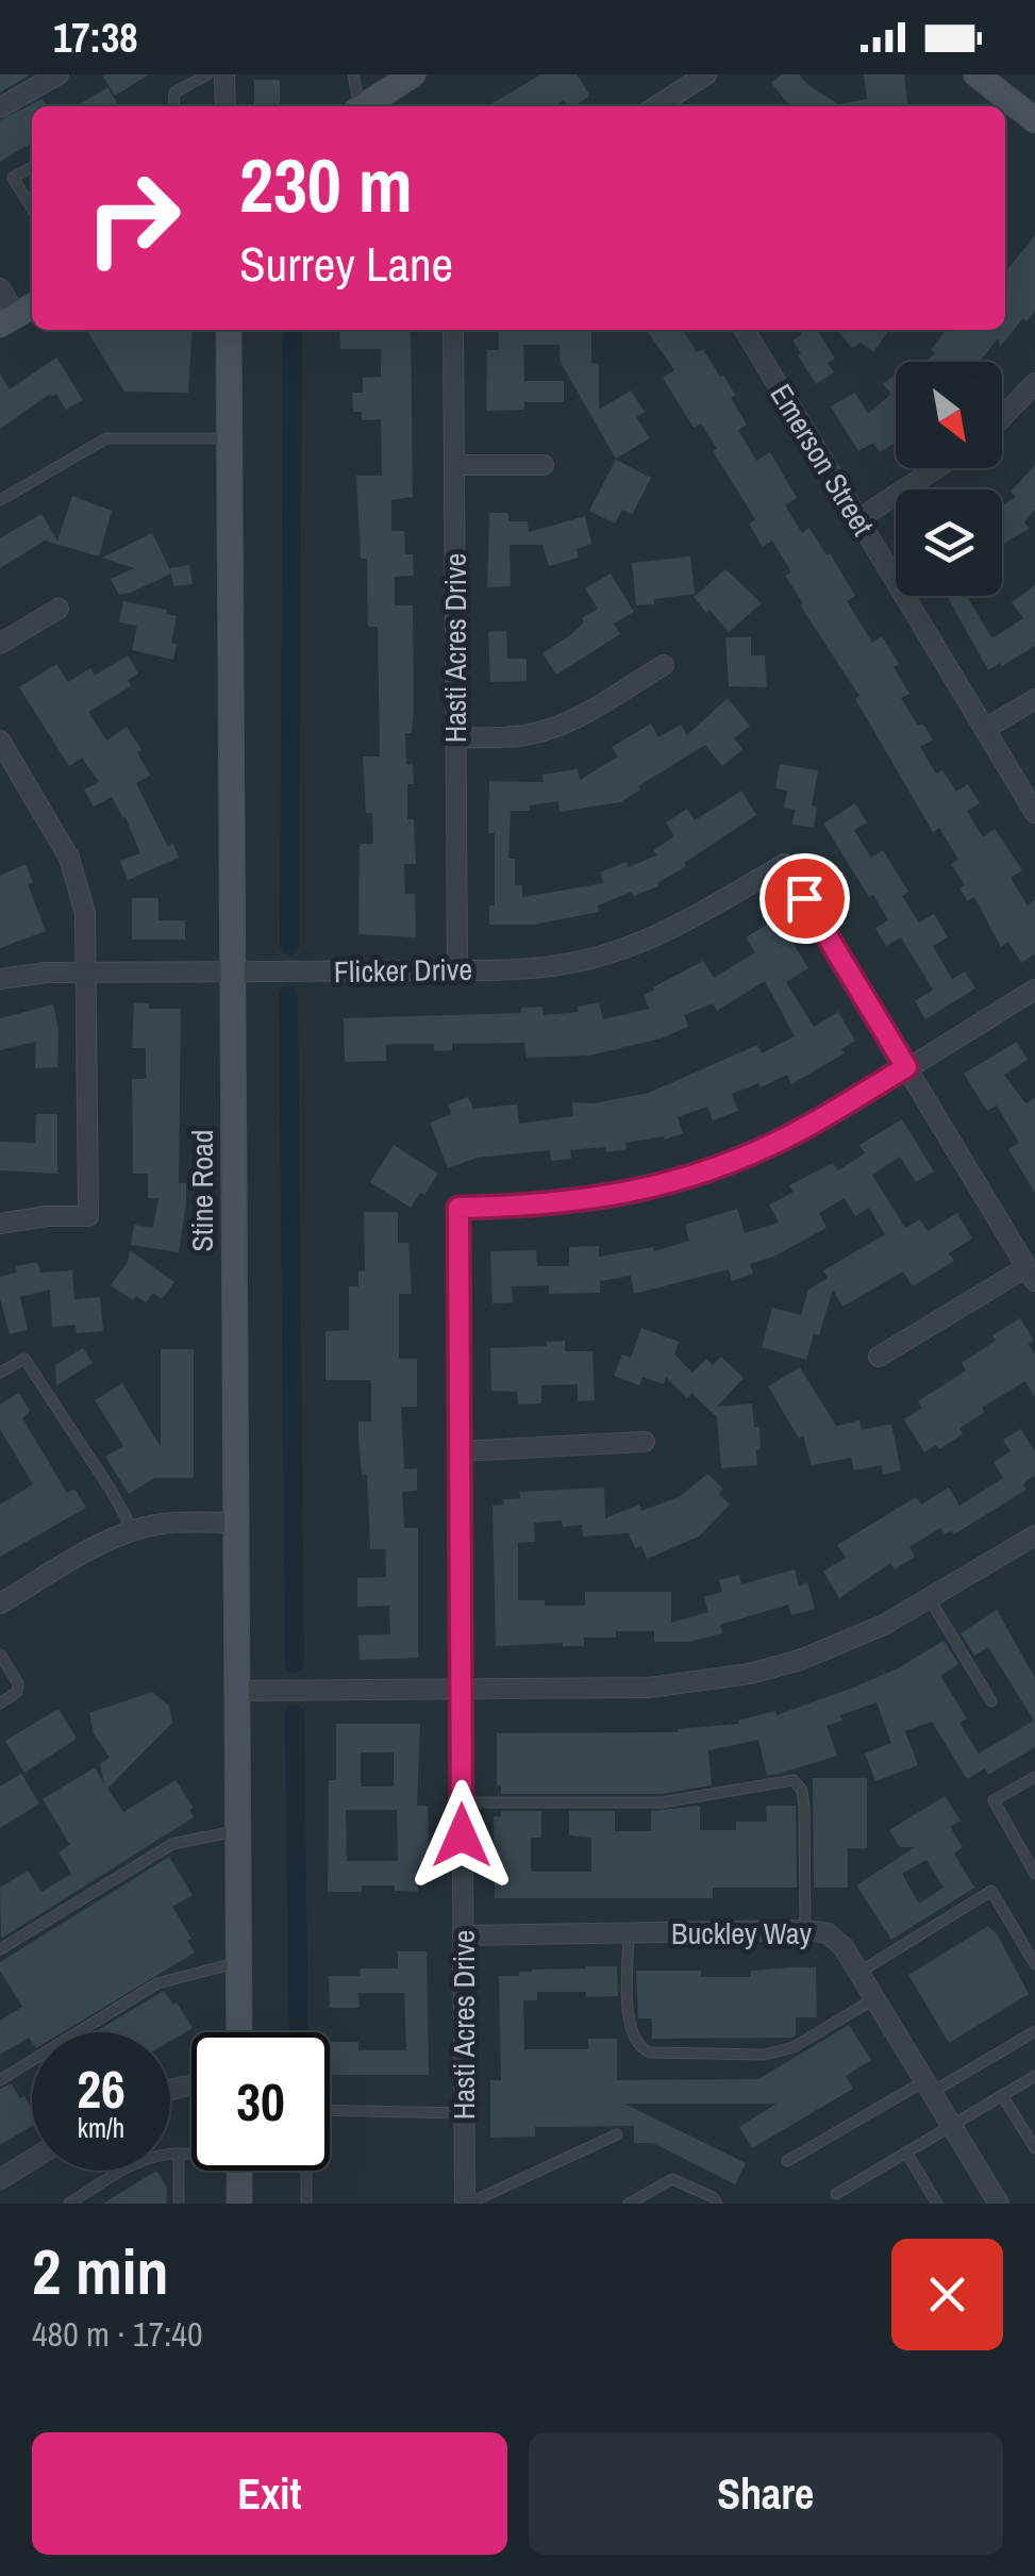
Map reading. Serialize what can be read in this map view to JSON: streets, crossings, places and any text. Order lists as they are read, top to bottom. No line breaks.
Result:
{"streets":{"street":["Emerson Street","Hasti Acres Drive","Flicker Drive","Stine Road","Buckley Way"]},"crossings":[["Hasti Acres Drive","Flicker Drive"],["Hasti Acres Drive","Buckley Way"],["Flicker Drive","Stine Road"]],"north":"bottom right","page":{"status":"17:38","turn":["230 m","Surrey Lane"],"speed":"26 km/h","limit":"30","heading":["2 min","480 m · 17:40"],"buttons":["Exit","Share"]}}
